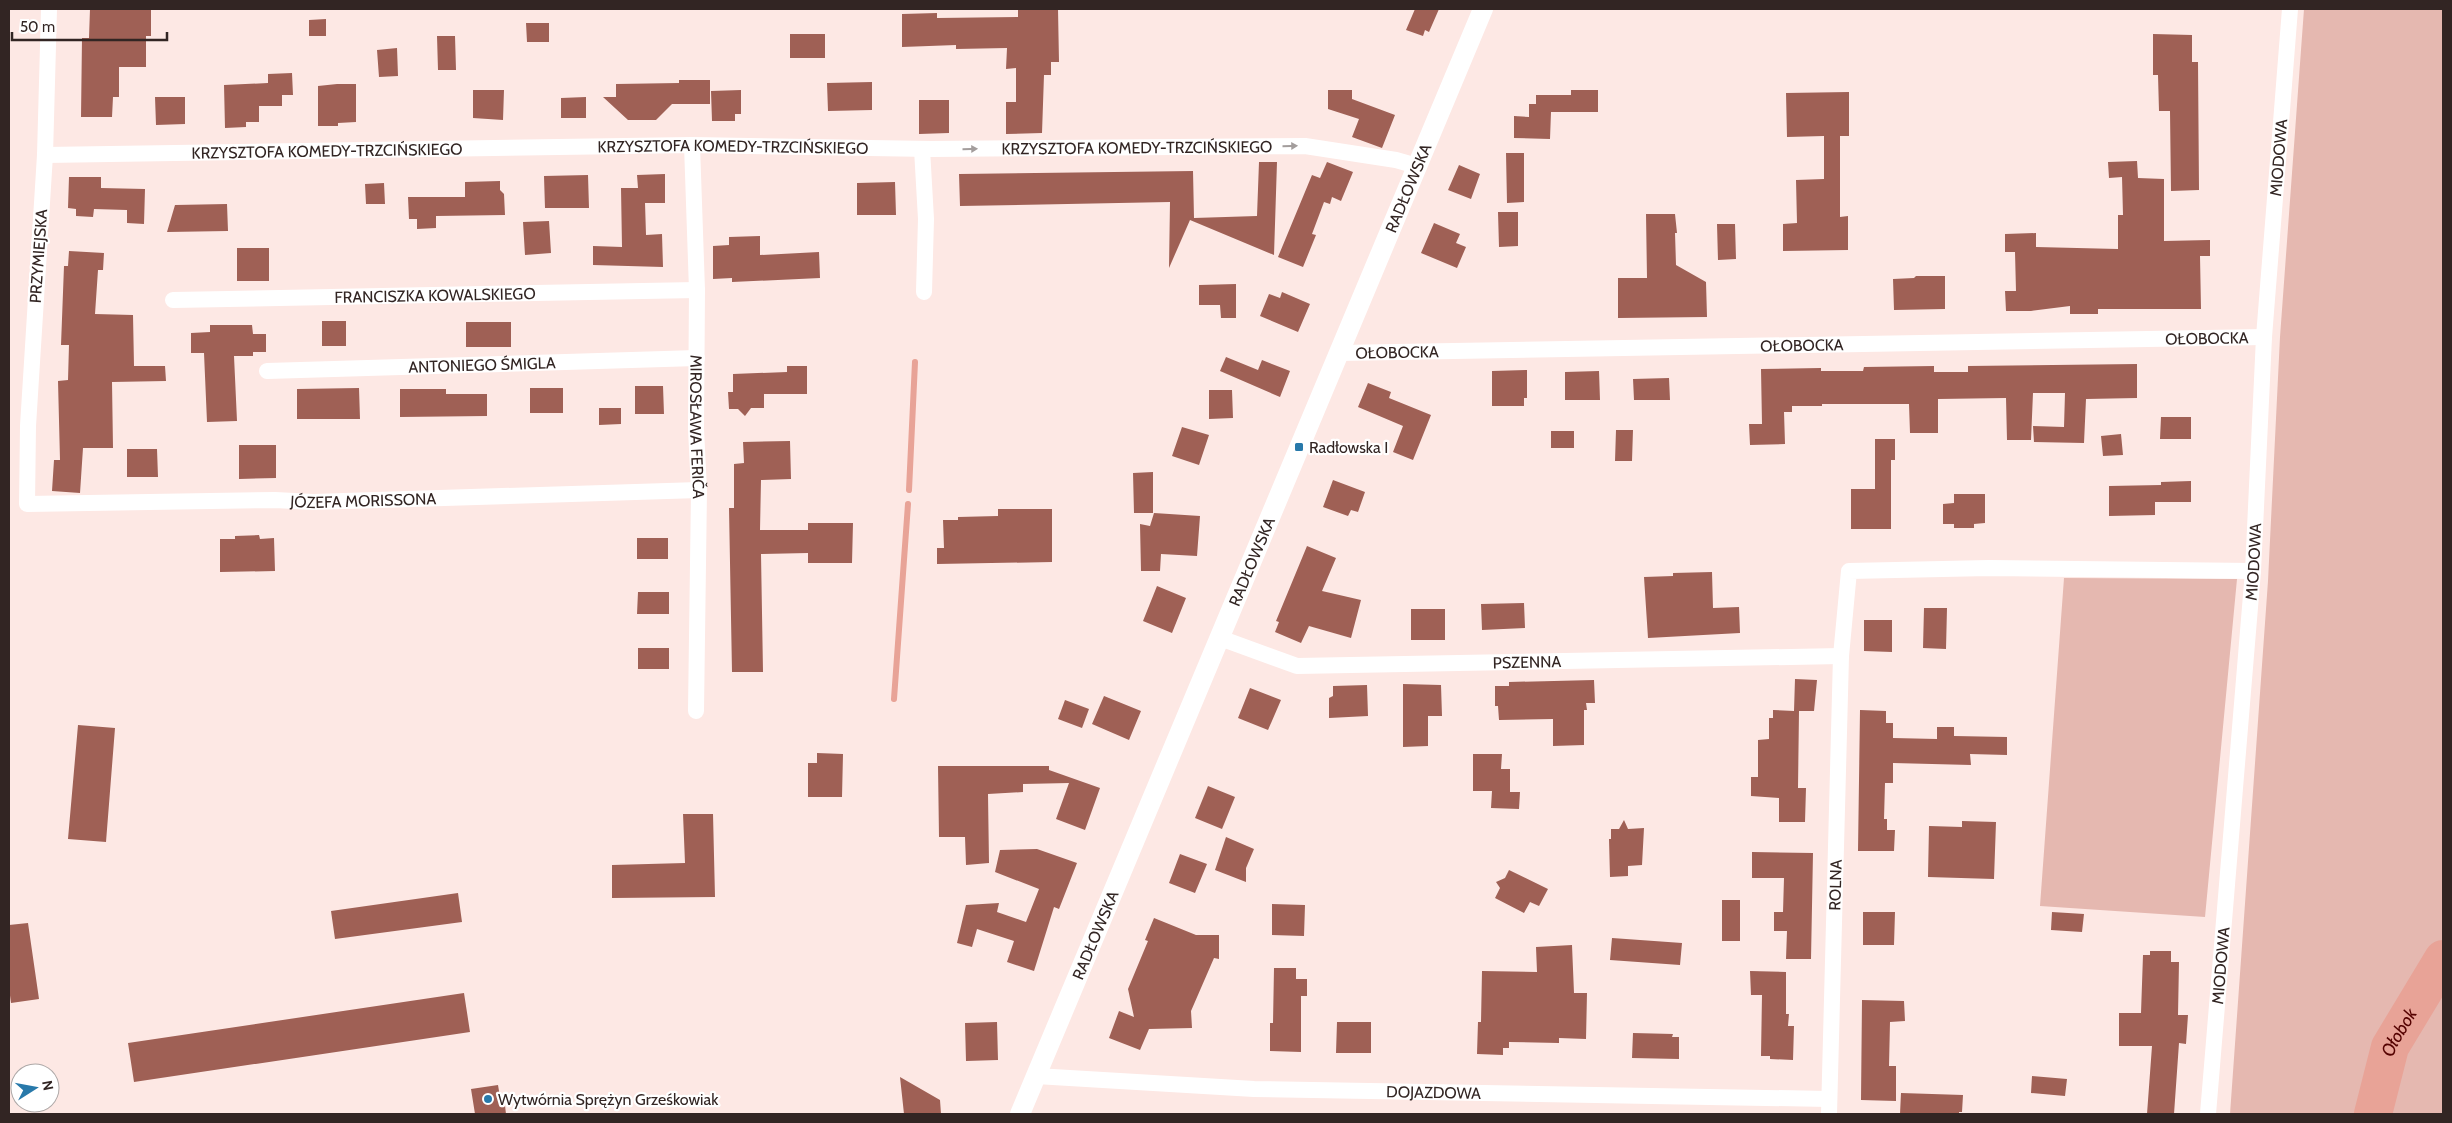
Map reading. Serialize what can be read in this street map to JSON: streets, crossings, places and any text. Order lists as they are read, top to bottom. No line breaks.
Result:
{"streets":{"street":["KRZYSZTOFA KOMEDY-TRZCIŃSKIEGO","MIODOWA","RADŁOWSKA","PRZYMIEJSKA","FRANCISZKA KOWALSKIEGO","OŁOBOCKA","ANTONIEGO ŚMIGLA","MIROSŁAWA FERIČA","JÓZEFA MORISSONA","PSZENNA","ROLNA","DOJAZDOWA"]},"crossings":[["KRZYSZTOFA KOMEDY-TRZCIŃSKIEGO","RADŁOWSKA"],["KRZYSZTOFA KOMEDY-TRZCIŃSKIEGO","PRZYMIEJSKA"],["KRZYSZTOFA KOMEDY-TRZCIŃSKIEGO","MIROSŁAWA FERIČA"],["MIODOWA","OŁOBOCKA"],["MIODOWA","ROLNA"],["RADŁOWSKA","OŁOBOCKA"],["RADŁOWSKA","PSZENNA"],["RADŁOWSKA","DOJAZDOWA"],["PRZYMIEJSKA","JÓZEFA MORISSONA"],["FRANCISZKA KOWALSKIEGO","MIROSŁAWA FERIČA"],["ANTONIEGO ŚMIGLA","MIROSŁAWA FERIČA"],["MIROSŁAWA FERIČA","JÓZEFA MORISSONA"],["PSZENNA","ROLNA"],["ROLNA","DOJAZDOWA"]],"one_way":["KRZYSZTOFA KOMEDY-TRZCIŃSKIEGO"],"water":["Ołobok"],"places":{"transit":["Radłowska I"],"other":["Wytwórnia Sprężyn Grześkowiak"]},"scale_bar":"50 m","north":"right"}
